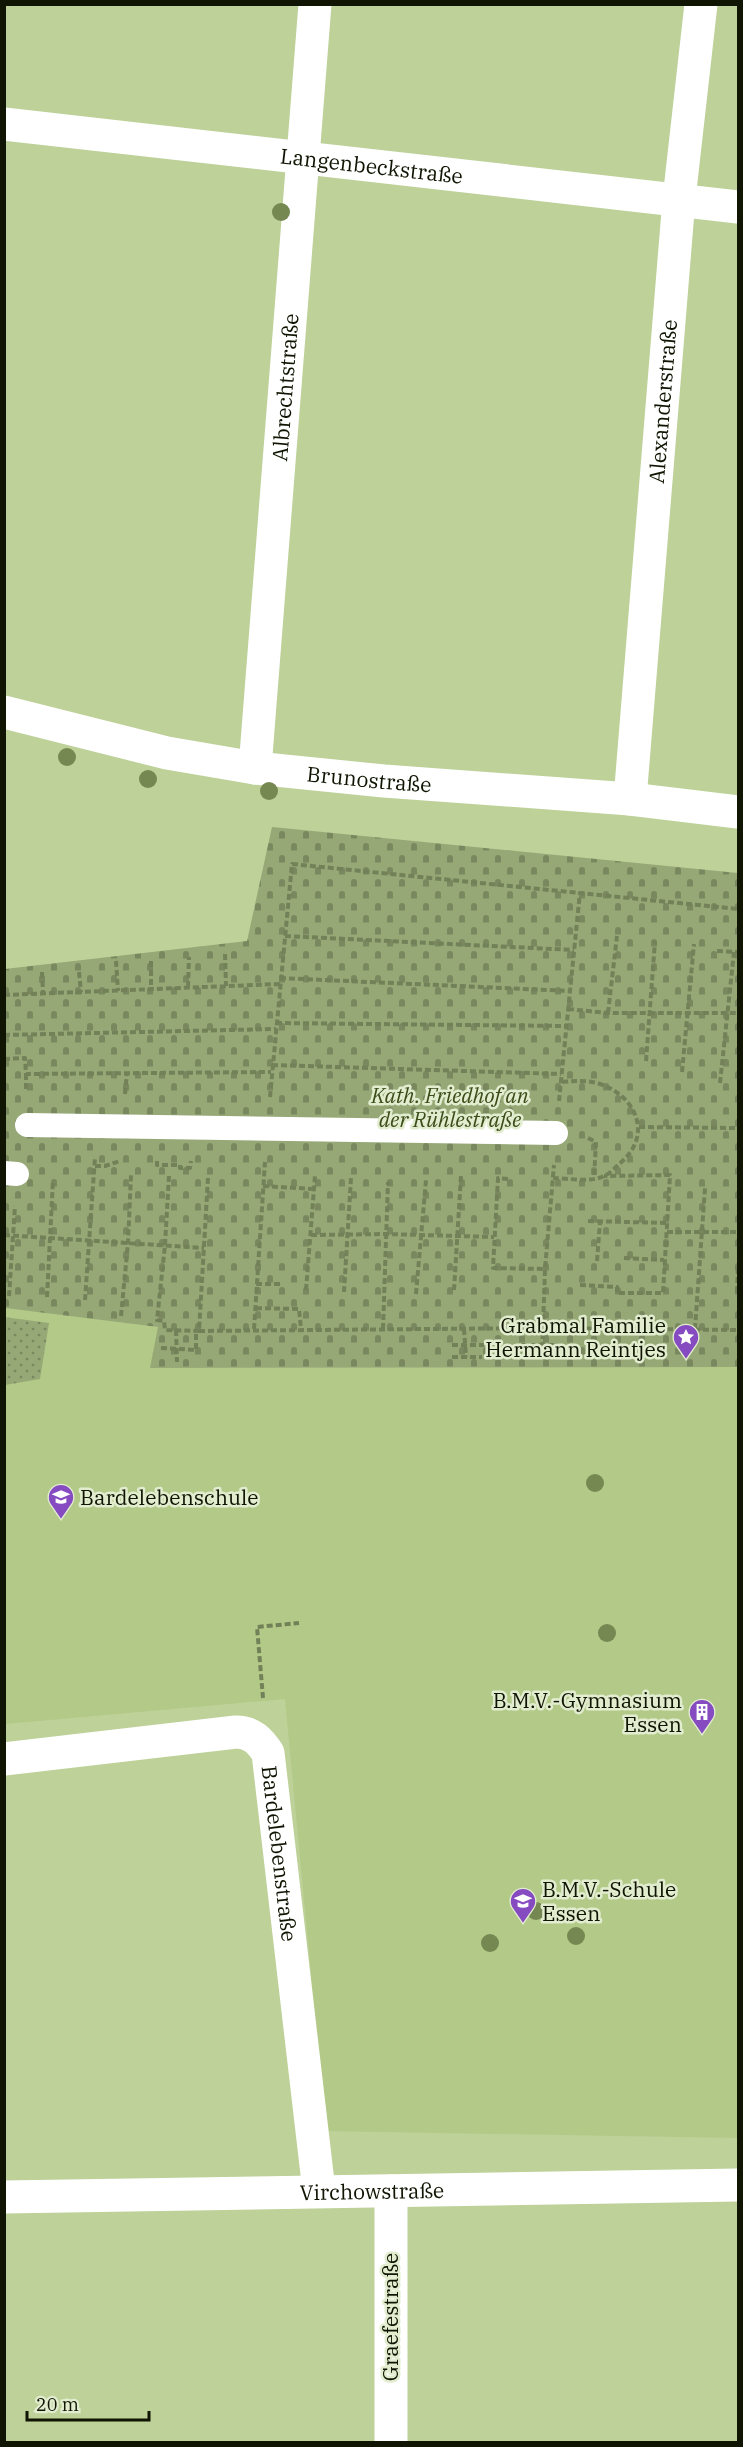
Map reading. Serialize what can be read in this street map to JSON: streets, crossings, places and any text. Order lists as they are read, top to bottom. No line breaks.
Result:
{"streets":{"street":["Langenbeckstraße","Albrechtstraße","Alexanderstraße","Brunostraße","Bardelebenstraße","Virchowstraße","Graefestraße"]},"crossings":[["Langenbeckstraße","Albrechtstraße"],["Langenbeckstraße","Alexanderstraße"],["Albrechtstraße","Brunostraße"],["Alexanderstraße","Brunostraße"],["Bardelebenstraße","Virchowstraße"],["Virchowstraße","Graefestraße"]],"parks":["Kath. Friedhof an der Rühlestraße"],"places":{"place":["Grabmal Familie Hermann Reintjes"],"school or university":["Bardelebenschule","B.M.V.-Schule Essen"],"building":["B.M.V.-Gymnasium Essen"]},"scale_bar":"20 m"}
